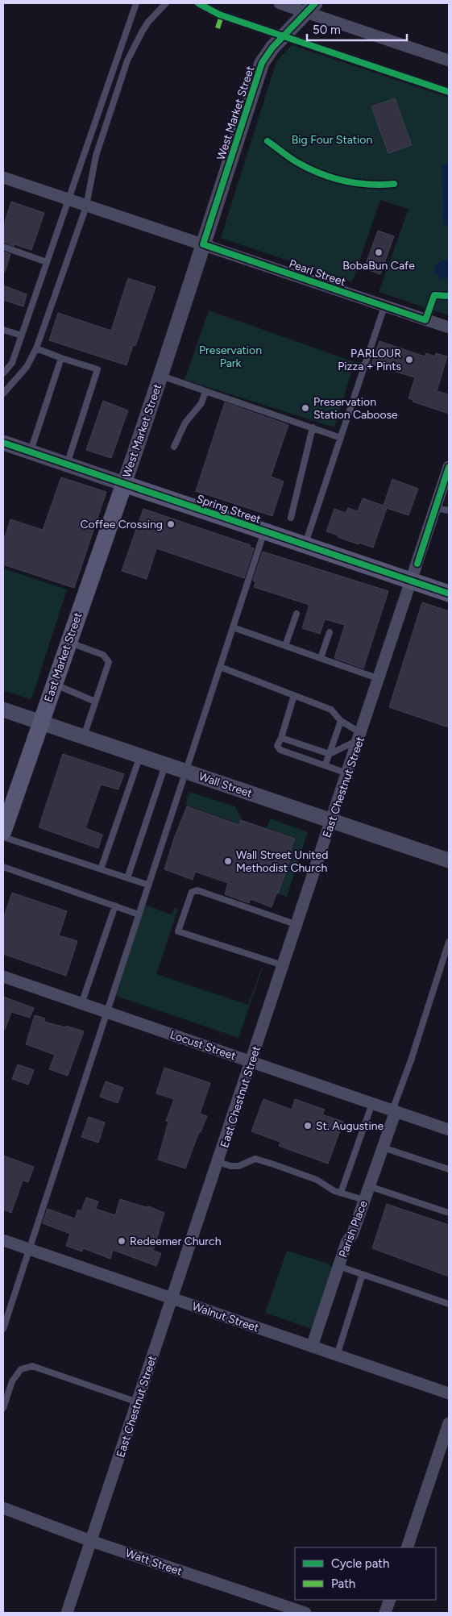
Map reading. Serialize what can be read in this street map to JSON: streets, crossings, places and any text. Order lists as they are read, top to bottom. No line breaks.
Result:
{"streets":{"main road":["Spring Street","East Market Street"],"street":["West Market Street","Pearl Street","Wall Street","East Chestnut Street","Locust Street","Parish Place","Walnut Street","Watt Street"]},"crossings":[["West Market Street","Pearl Street"],["West Market Street","Spring Street"],["West Market Street","East Market Street"],["Spring Street","East Market Street"],["Spring Street","East Chestnut Street"],["East Market Street","Wall Street"],["Wall Street","East Chestnut Street"],["East Chestnut Street","Locust Street"],["East Chestnut Street","Walnut Street"],["East Chestnut Street","Watt Street"],["Locust Street","Parish Place"],["Parish Place","Walnut Street"]],"parks":["Big Four Station","Preservation Park"],"places":["BobaBun Cafe","PARLOUR Pizza + Pints","Preservation Station Caboose","Coffee Crossing","Wall Street United Methodist Church","St. Augustine","Redeemer Church"],"legend":["Cycle path","Path"],"scale_bar":"50 m"}
